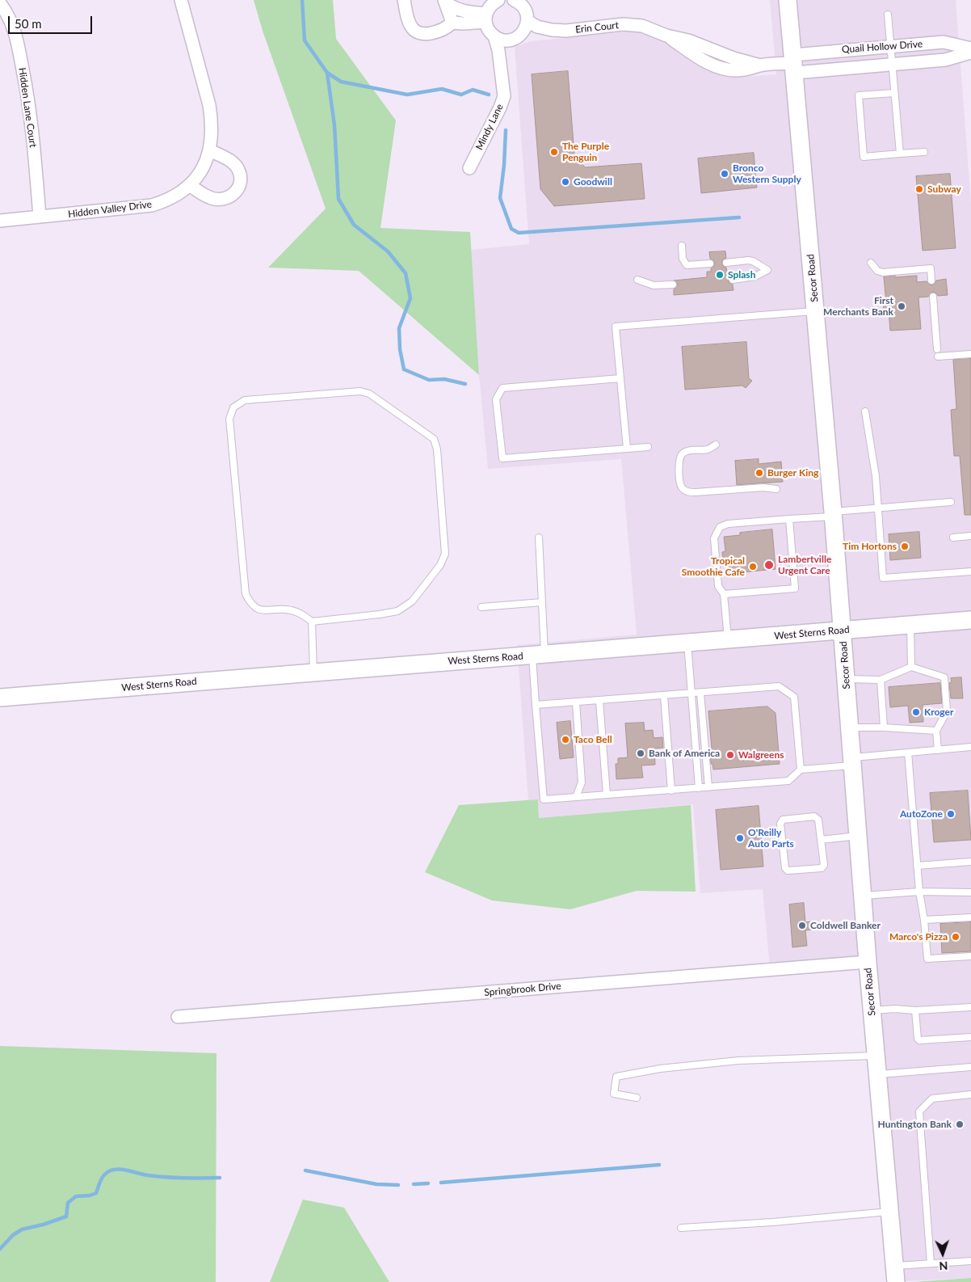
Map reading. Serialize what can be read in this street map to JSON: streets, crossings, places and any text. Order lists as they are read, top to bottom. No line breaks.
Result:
{"streets":{"street":["Erin Court","Quail Hollow Drive","Hidden Lane Court","Mindy Lane","Hidden Valley Drive","Secor Road","West Sterns Road","Springbrook Drive"]},"crossings":[["Erin Court","Quail Hollow Drive"],["Erin Court","Secor Road"],["Quail Hollow Drive","Secor Road"],["Hidden Lane Court","Hidden Valley Drive"],["Secor Road","West Sterns Road"],["Secor Road","Springbrook Drive"]],"places":["The Purple Penguin","Bronco Western Supply","Goodwill","Subway","Splash","First Merchants Bank","Burger King","Tim Hortons","Lambertville Urgent Care","Tropical Smoothie Cafe","Kroger","Taco Bell","Bank of America","Walgreens","AutoZone","O'Reilly Auto Parts","Coldwell Banker","Marco's Pizza","Huntington Bank"],"scale_bar":"50 m","north":"bottom"}
